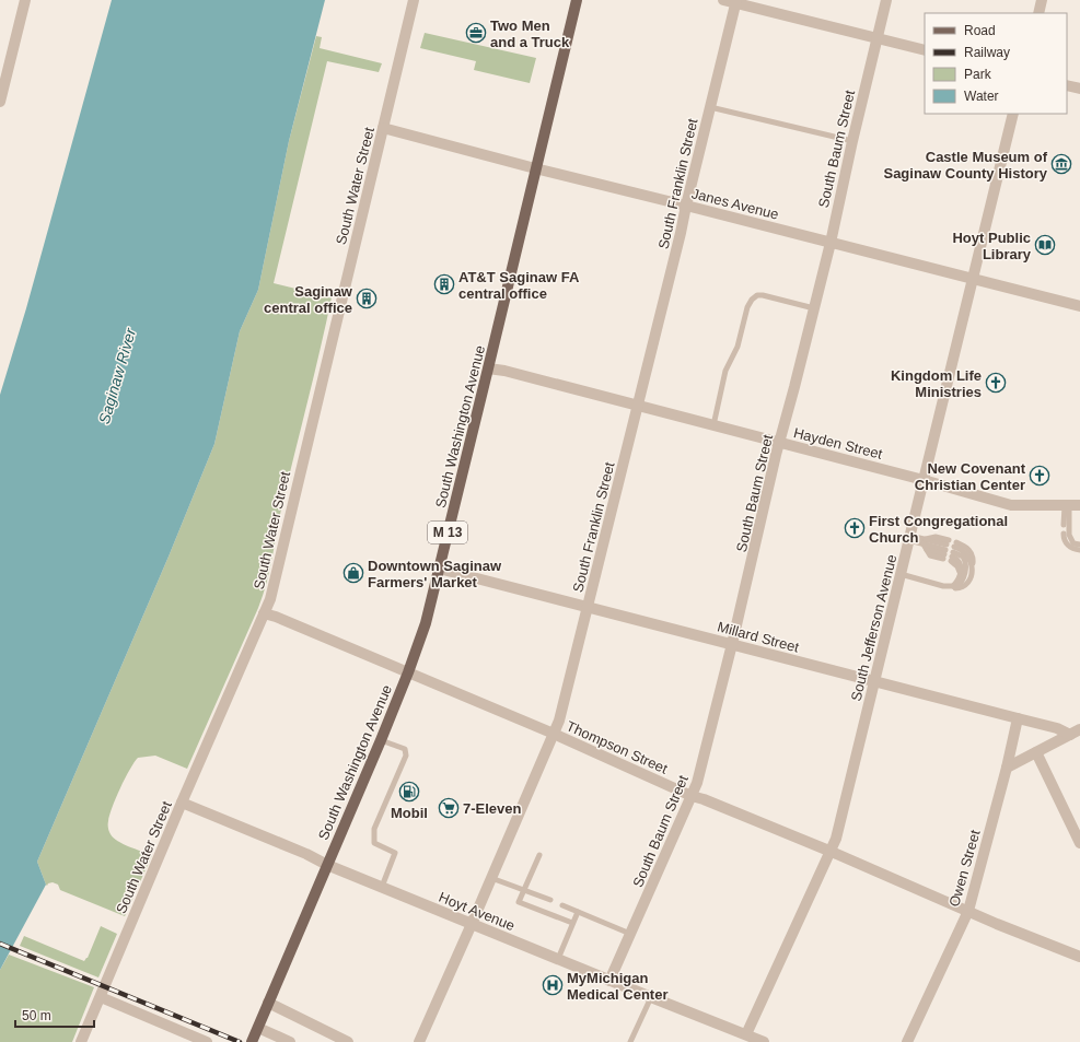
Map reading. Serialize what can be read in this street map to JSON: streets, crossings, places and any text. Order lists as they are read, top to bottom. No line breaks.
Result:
{"streets":{"main road":["South Washington Avenue","M 13"],"street":["South Baum Street","South Franklin Street","South Water Street","Janes Avenue","Hayden Street","South Jefferson Avenue","Millard Street","Thompson Street","Owen Street","Hoyt Avenue"]},"crossings":[["South Baum Street","Janes Avenue"],["South Baum Street","Hayden Street"],["South Baum Street","Millard Street"],["South Baum Street","Thompson Street"],["South Baum Street","Hoyt Avenue"],["South Franklin Street","Janes Avenue"],["South Franklin Street","Hayden Street"],["South Franklin Street","Millard Street"],["South Franklin Street","Thompson Street"],["South Franklin Street","Hoyt Avenue"],["South Water Street","Janes Avenue"],["South Water Street","Thompson Street"],["South Water Street","Hoyt Avenue"],["Janes Avenue","South Washington Avenue"],["Janes Avenue","South Jefferson Avenue"],["South Washington Avenue","Hayden Street"],["South Washington Avenue","Millard Street"],["South Washington Avenue","Thompson Street"],["South Washington Avenue","Hoyt Avenue"],["Hayden Street","South Jefferson Avenue"],["South Jefferson Avenue","Millard Street"],["South Jefferson Avenue","Thompson Street"],["South Jefferson Avenue","Hoyt Avenue"],["Millard Street","Owen Street"],["Thompson Street","Owen Street"]],"water":["Saginaw River"],"places":{"office":["Two Men and a Truck"],"museum":["Castle Museum of Saginaw County History"],"library":["Hoyt Public Library"],"building":["AT&T Saginaw FA central office","Saginaw central office"],"church":["Kingdom Life Ministries","New Covenant Christian Center","First Congregational Church"],"shop":["Downtown Saginaw Farmers' Market"],"fuel station":["Mobil"],"supermarket":["7-Eleven"],"hospital":["MyMichigan Medical Center"]},"legend":["Road","Railway","Park","Water"],"scale_bar":"50 m"}
